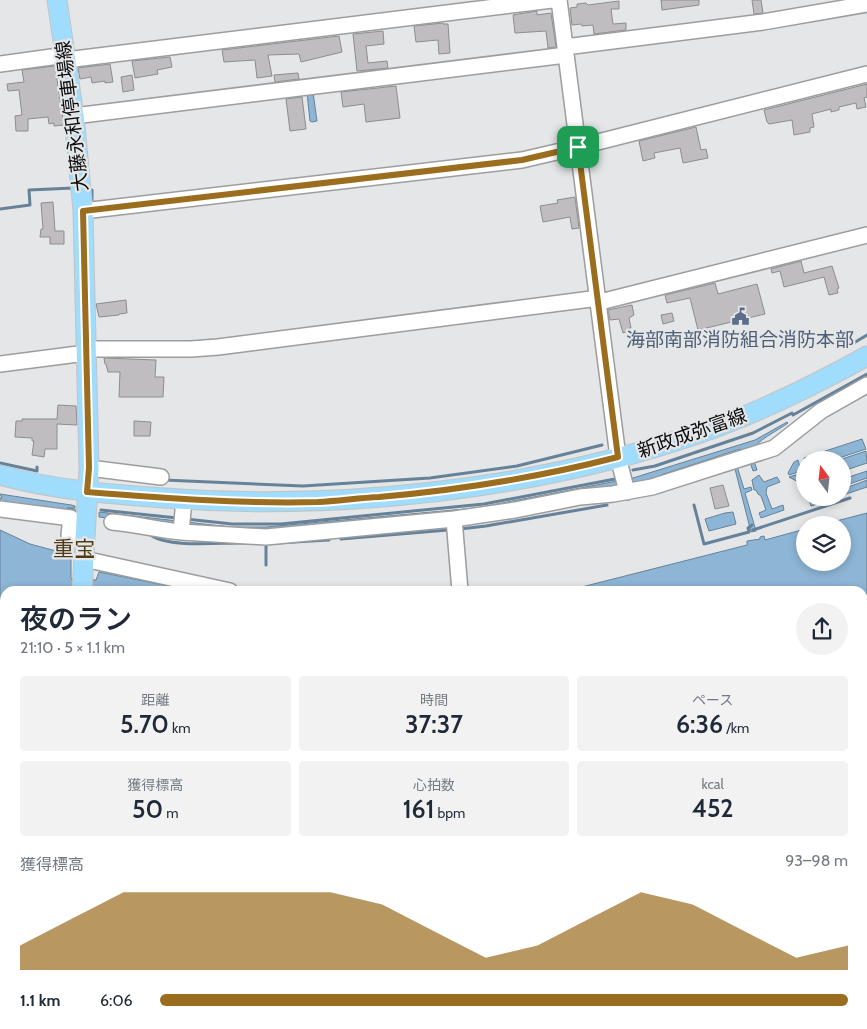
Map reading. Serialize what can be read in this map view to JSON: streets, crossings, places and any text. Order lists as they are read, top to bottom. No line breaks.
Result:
{"streets":{"main road":["大藤永和停車場線","新政成弥富線"]},"crossings":[["大藤永和停車場線","新政成弥富線"]],"districts":["重宝"],"places":{"public building":["海部南部消防組合消防本部"]},"north":"top","page":{"heading":["夜のラン","21:10 · 5 × 1.1 km"],"stats":[["距離","5.70 km"],["時間","37:37"],["ペース","6:36 /km"],["獲得標高","50 m"],["心拍数","161 bpm"],["kcal","452"]],"chart":["獲得標高","93–98 m"],"list":[{"name":"1.1 km","note":"6:06"}]}}
